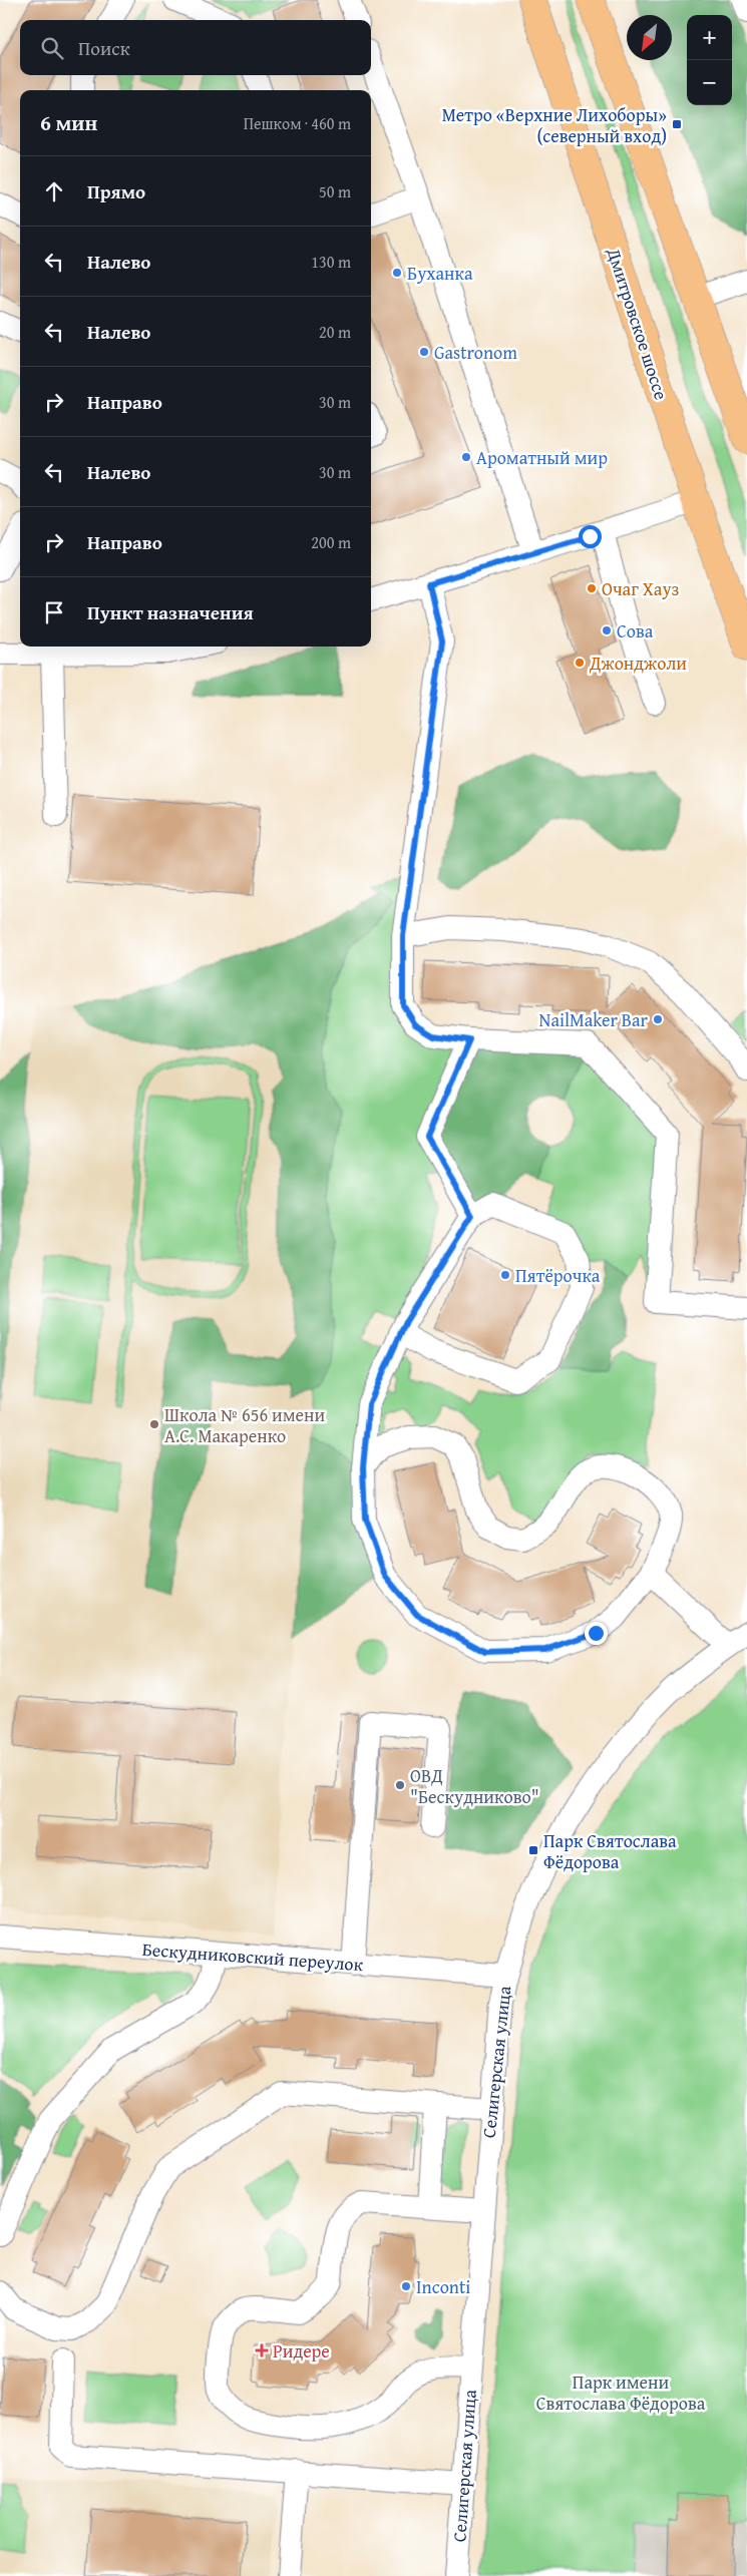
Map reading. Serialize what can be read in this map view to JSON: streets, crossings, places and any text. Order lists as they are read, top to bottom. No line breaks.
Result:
{"streets":{"main road":["Дмитровское шоссе"],"street":["Бескудниковский переулок","Селигерская улица"]},"crossings":[["Бескудниковский переулок","Селигерская улица"]],"parks":["Парк имени Святослава Фёдорова"],"places":{"transit":["Метро «Верхние Лихоборы» (северный вход)","Парк Святослава Фёдорова"],"other":["Буханка","Gastronom","Ароматный мир","Очаг Хауз","Сова","Джонджоли","NailMaker Bar","Пятёрочка","Школа № 656 имени А.С. Макаренко","ОВД \"Бескудниково\"","Inconti"],"health":["Ридере"]},"north":"bottom left","page":{"map_buttons":["+","−"],"search":"Поиск","heading":["6 мин","Пешком · 460 m"],"list":[["Прямо","50 m"],["Налево","130 m"],["Налево","20 m"],["Направо","30 m"],["Налево","30 m"],["Направо","200 m"],"Пункт назначения"]}}
